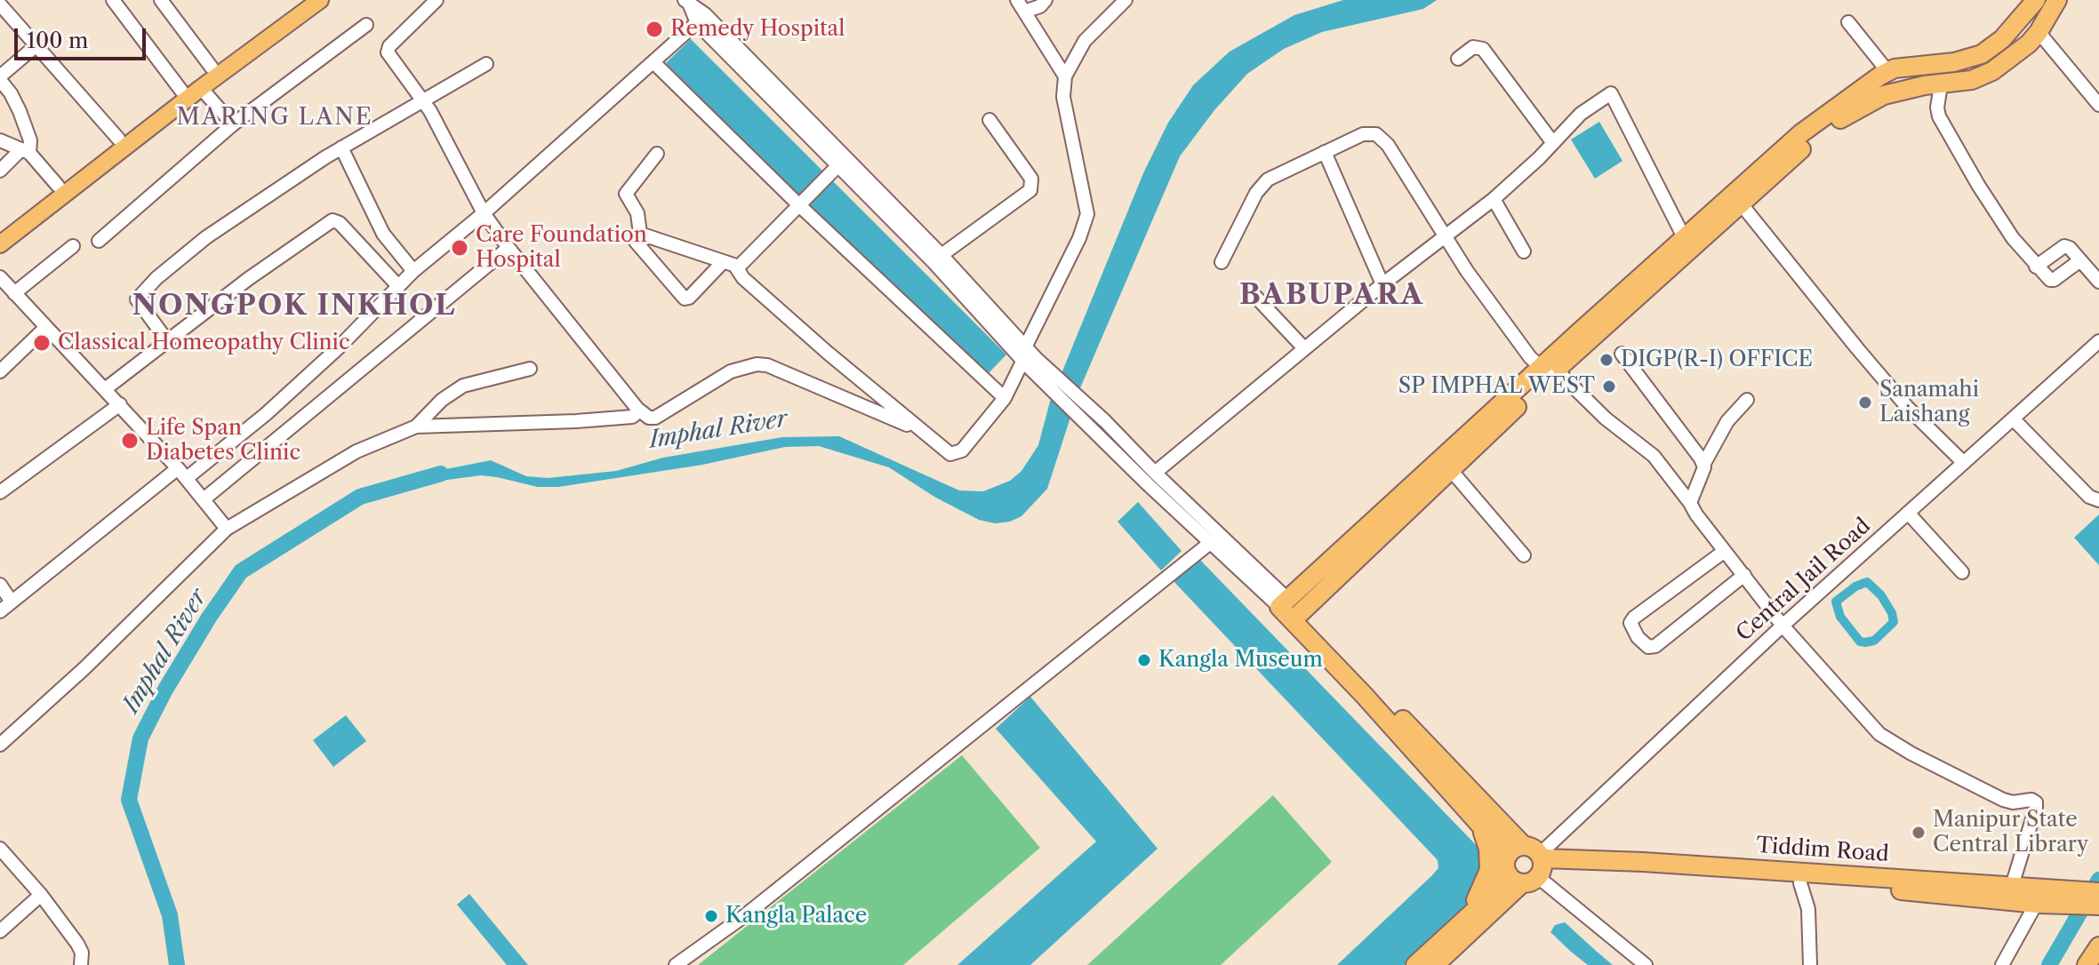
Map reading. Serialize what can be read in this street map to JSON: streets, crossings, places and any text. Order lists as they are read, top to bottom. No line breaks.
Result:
{"streets":{"highway":["Tiddim Road"],"street":["Central Jail Road"]},"districts":["MARING LANE","BABUPARA","NONGPOK INKHOL"],"water":["Imphal River"],"places":["Remedy Hospital","Care Foundation Hospital","Classical Homeopathy Clinic","DIGP(R-I) OFFICE","SP IMPHAL WEST","Sanamahi Laishang","Life Span Diabetes Clinic","Kangla Museum","Manipur State Central Library","Kangla Palace"],"scale_bar":"100 m"}
